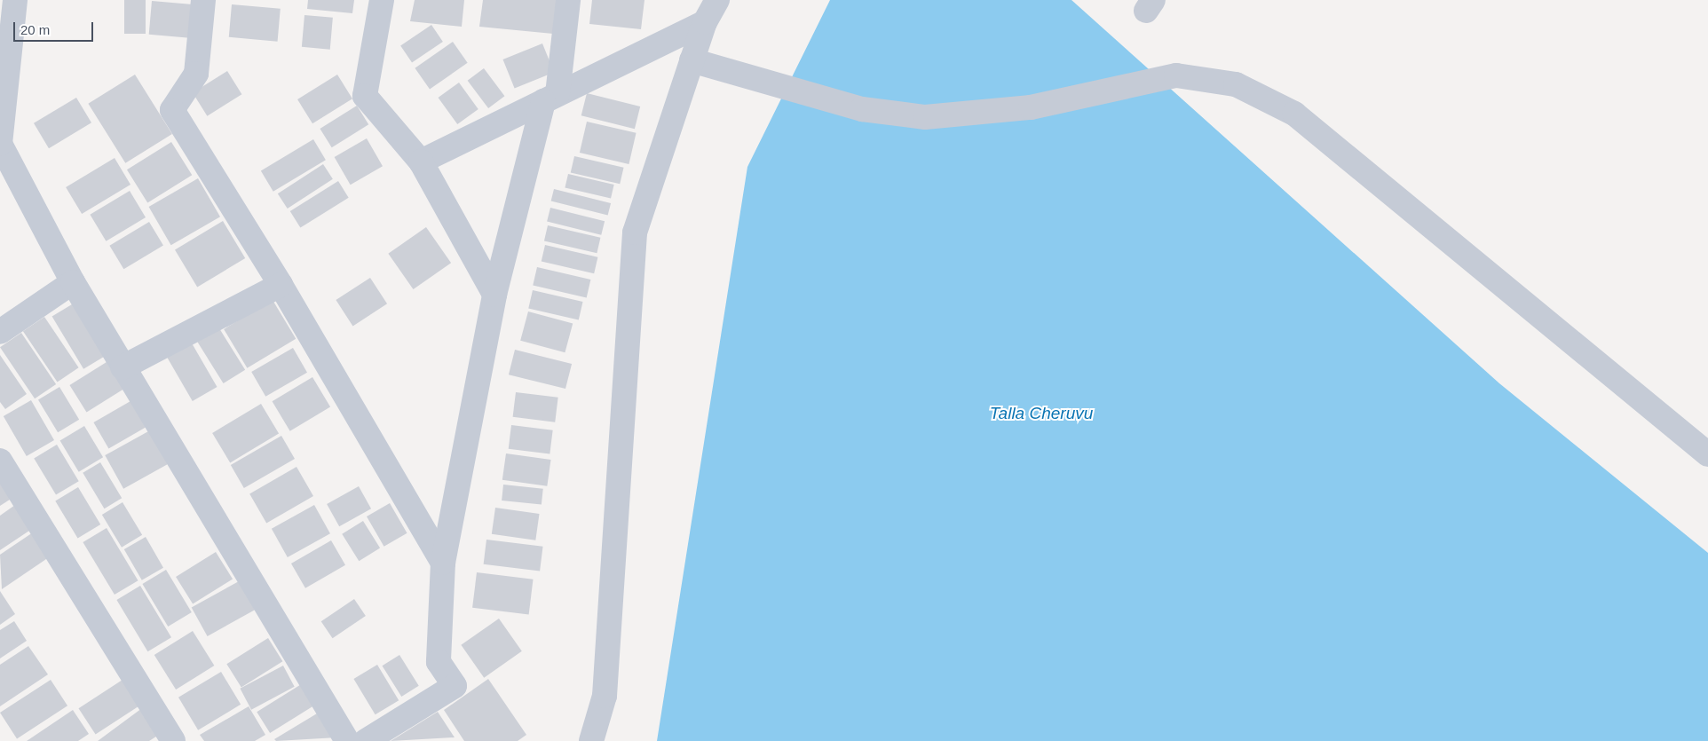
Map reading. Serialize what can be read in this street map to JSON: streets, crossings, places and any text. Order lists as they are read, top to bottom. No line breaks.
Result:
{"water":["Talla Cheruvu"],"scale_bar":"20 m"}
